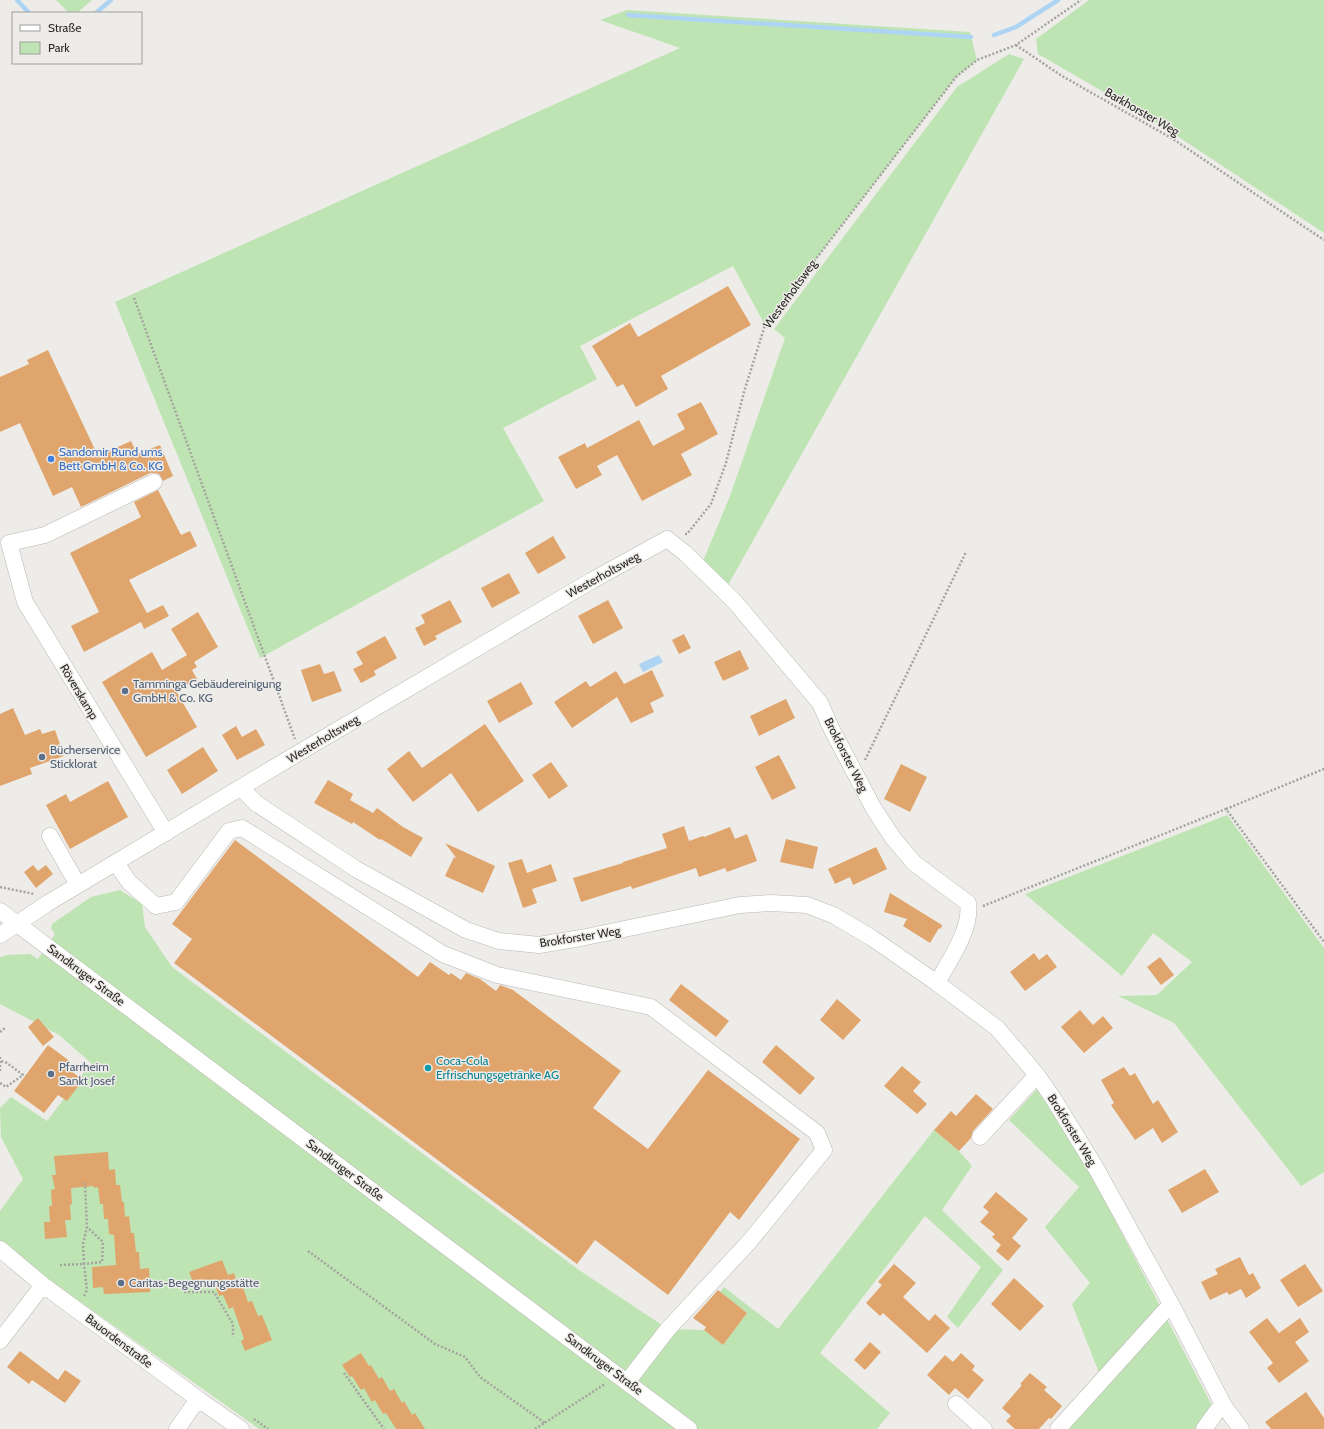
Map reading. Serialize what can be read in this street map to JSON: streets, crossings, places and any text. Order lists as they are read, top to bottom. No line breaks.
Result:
{"streets":{"street":["Westerholtsweg","Röverskamp","Brokforster Weg","Sandkruger Straße","Bauordenstraße"],"path":["Barkhorster Weg"]},"crossings":[["Barkhorster Weg","Westerholtsweg"],["Westerholtsweg","Röverskamp"],["Westerholtsweg","Brokforster Weg"],["Westerholtsweg","Sandkruger Straße"]],"places":["Sandomir Rund ums Bett GmbH & Co. KG","Tamminga Gebäudereinigung GmbH & Co. KG","Bücherservice Sticklorat","Coca-Cola Erfrischungsgetränke AG","Pfarrheim Sankt Josef","Caritas-Begegnungsstätte"],"legend":["Straße","Park"]}
